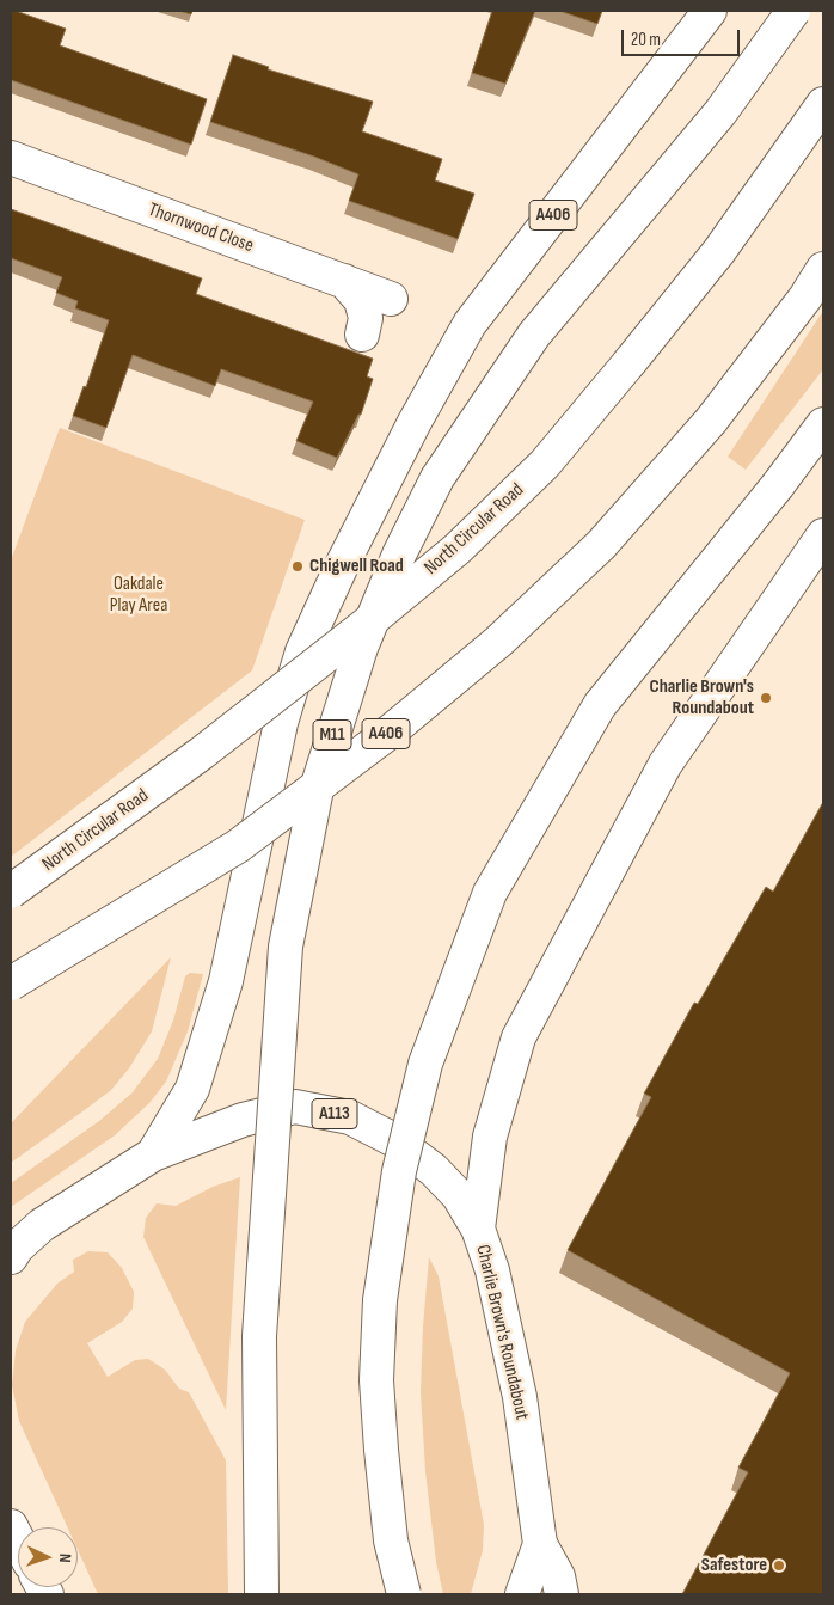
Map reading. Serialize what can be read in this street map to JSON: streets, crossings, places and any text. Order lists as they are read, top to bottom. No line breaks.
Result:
{"streets":{"main road":["A406","Thornwood Close","North Circular Road","M11","A113","Charlie Brown's Roundabout"]},"crossings":[["A406","Charlie Brown's Roundabout"],["A113","Charlie Brown's Roundabout"]],"parks":["Oakdale Play Area"],"places":["Chigwell Road","Charlie Brown's Roundabout","Safestore"],"scale_bar":"20 m","north":"right"}
